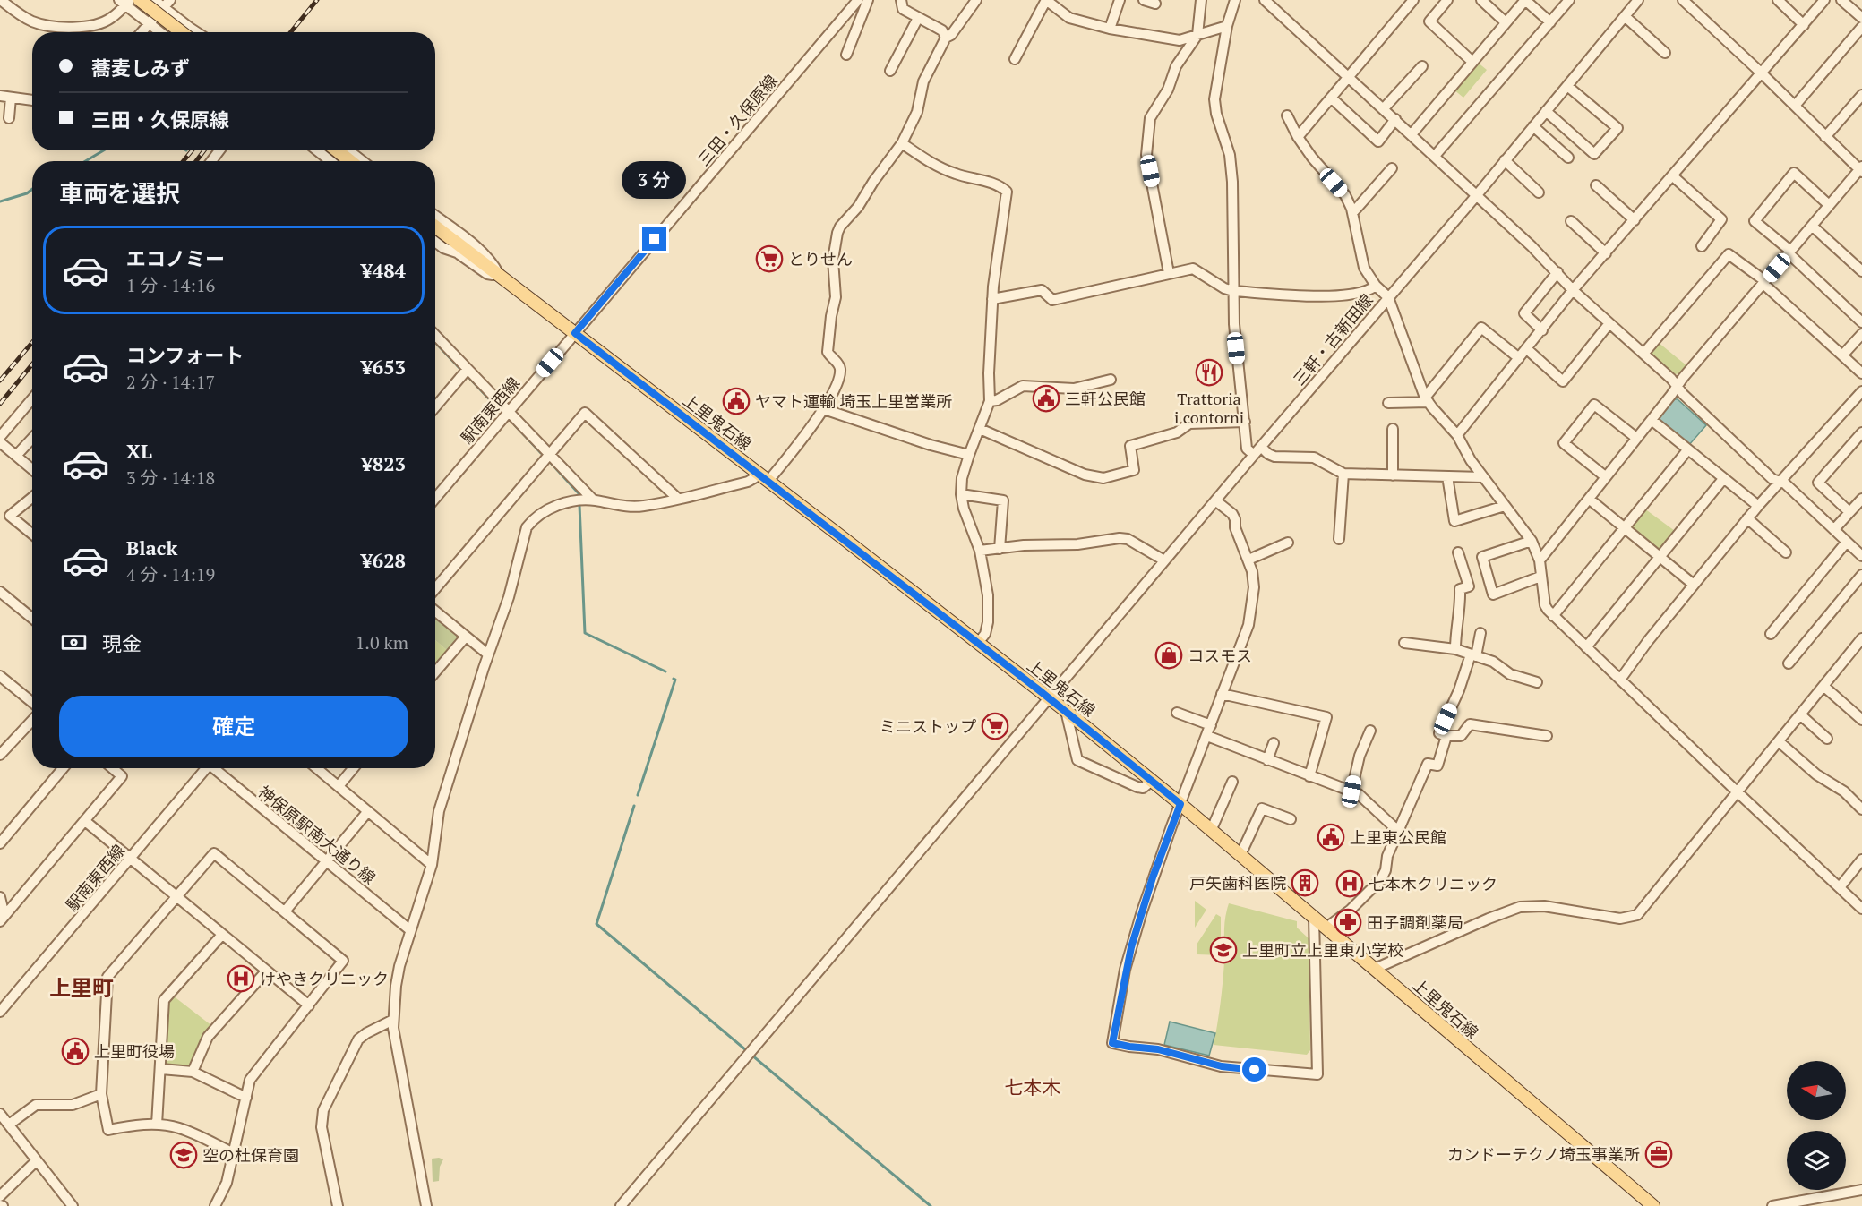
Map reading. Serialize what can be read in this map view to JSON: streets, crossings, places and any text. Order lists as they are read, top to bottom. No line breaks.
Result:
{"streets":{"main road":["上里鬼石線"],"street":["三田・久保原線","三軒・古新田線","駅南東西線","神保原駅南大通り線"]},"crossings":[["三田・久保原線","駅南東西線"],["三田・久保原線","上里鬼石線"],["三軒・古新田線","上里鬼石線"],["駅南東西線","上里鬼石線"]],"districts":["上里町","七本木"],"places":{"supermarket":["とりせん","ミニストップ"],"restaurant":["Trattoria i contorni"],"public building":["三軒公民館","ヤマト運輸 埼玉上里営業所","上里東公民館","上里町役場"],"shop":["コスモス"],"building":["戸矢歯科医院"],"hospital":["七本木クリニック","けやきクリニック"],"pharmacy":["田子調剤薬局"],"school or university":["上里町立上里東小学校","空の杜保育園"],"office":["カンドーテクノ埼玉事業所"]},"north":"left","page":{"banner":["蕎麦しみず","三田・久保原線"],"bubble":"3 分","heading":"車両を選択","list":[{"name":"エコノミー","note":"1 分 · 14:16","value":"¥484"},{"name":"コンフォート","note":"2 分 · 14:17","value":"¥653"},{"name":"XL","note":"3 分 · 14:18","value":"¥823"},{"name":"Black","note":"4 分 · 14:19","value":"¥628"}],"pay":["現金","1.0 km"],"buttons":"確定"}}
